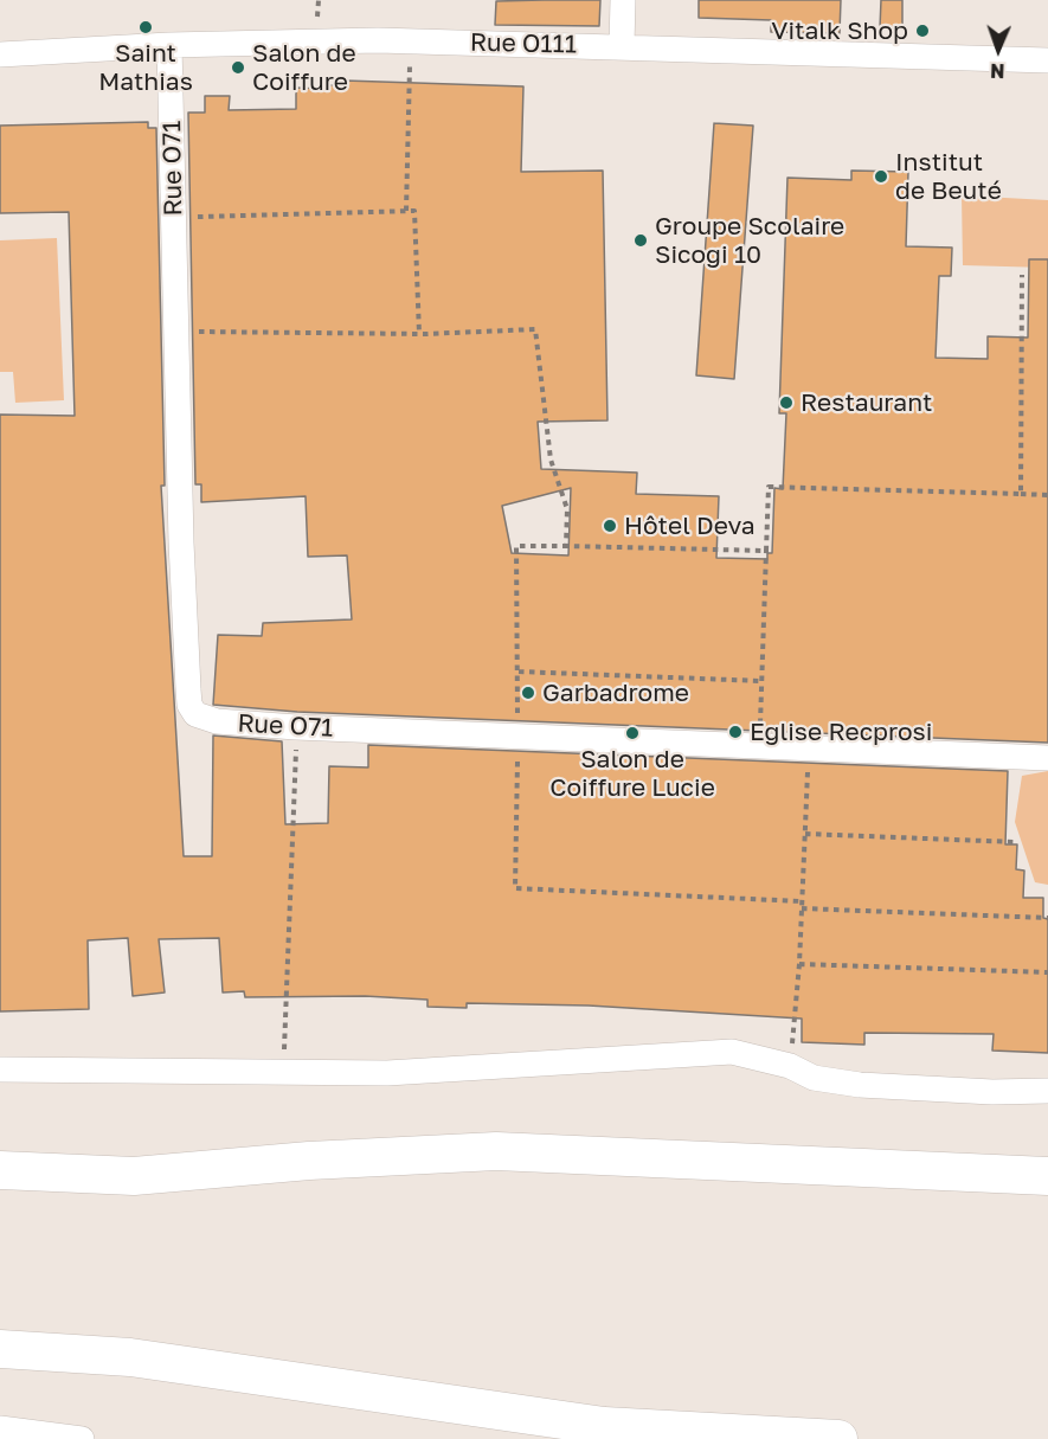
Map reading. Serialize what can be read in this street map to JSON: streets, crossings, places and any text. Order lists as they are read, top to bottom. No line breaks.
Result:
{"streets":{"street":["Rue O111","Rue O71"]},"crossings":[["Rue O111","Rue O71"]],"places":["Saint Mathias","Vitalk Shop","Salon de Coiffure","Institut de Beuté","Groupe Scolaire Sicogi 10","Restaurant","Hôtel Deva","Garbadrome","Eglise Recprosi","Salon de Coiffure Lucie"],"north":"bottom"}
